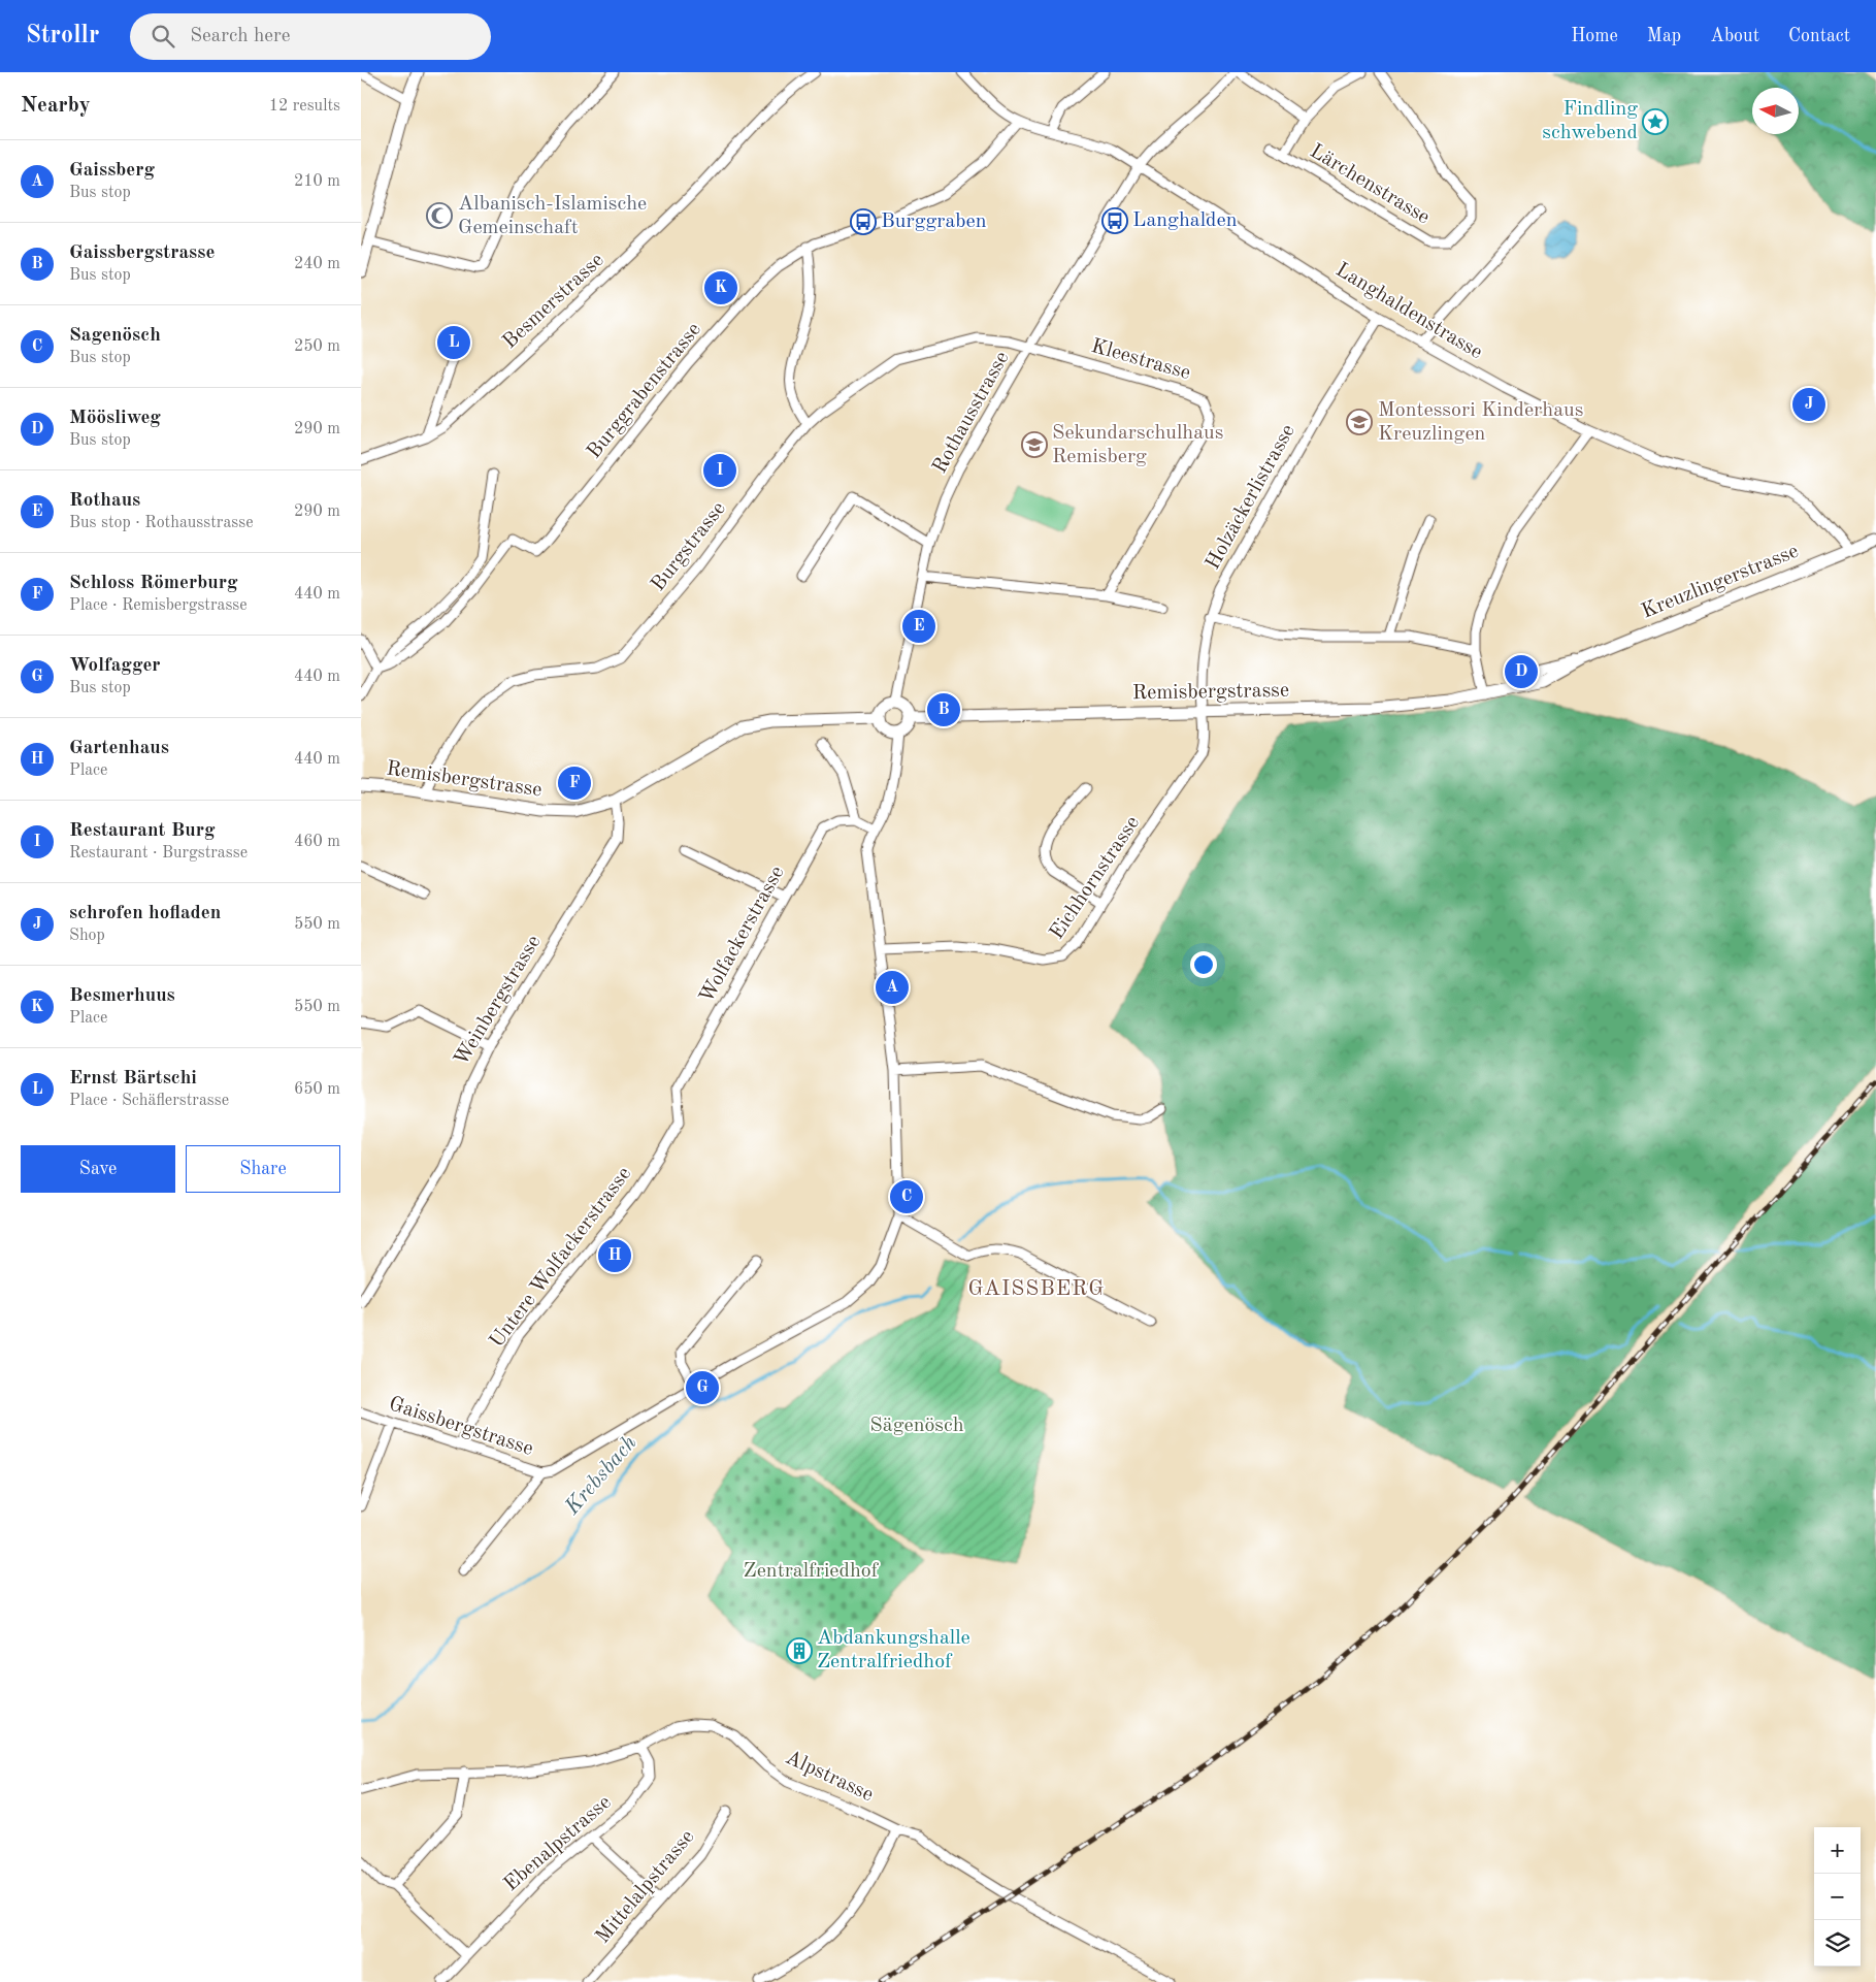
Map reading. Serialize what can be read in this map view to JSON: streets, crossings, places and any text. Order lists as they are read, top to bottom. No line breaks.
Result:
{"streets":{"street":["Lärchenstrasse","Besmerstrasse","Langhaldenstrasse","Kleestrasse","Burggrabenstrasse","Rothausstrasse","Holzäckerlistrasse","Burgstrasse","Kreuzlingerstrasse","Remisbergstrasse","Eichhornstrasse","Wolfackerstrasse","Weinbergstrasse","Untere Wolfackerstrasse","Gaissbergstrasse","Alpstrasse","Ebenalpstrasse","Mittelalpstrasse"]},"crossings":[["Lärchenstrasse","Rothausstrasse"],["Langhaldenstrasse","Burggrabenstrasse"],["Langhaldenstrasse","Rothausstrasse"],["Langhaldenstrasse","Holzäckerlistrasse"],["Langhaldenstrasse","Kreuzlingerstrasse"],["Kleestrasse","Rothausstrasse"],["Kleestrasse","Burgstrasse"],["Rothausstrasse","Burgstrasse"],["Rothausstrasse","Remisbergstrasse"],["Rothausstrasse","Gaissbergstrasse"],["Holzäckerlistrasse","Remisbergstrasse"],["Holzäckerlistrasse","Eichhornstrasse"],["Burgstrasse","Remisbergstrasse"],["Kreuzlingerstrasse","Remisbergstrasse"],["Remisbergstrasse","Eichhornstrasse"],["Remisbergstrasse","Weinbergstrasse"],["Remisbergstrasse","Gaissbergstrasse"],["Eichhornstrasse","Gaissbergstrasse"],["Wolfackerstrasse","Untere Wolfackerstrasse"],["Untere Wolfackerstrasse","Gaissbergstrasse"],["Alpstrasse","Ebenalpstrasse"]],"districts":["GAISSBERG"],"water":["Krebsbach"],"parks":["Sägenösch","Zentralfriedhof"],"places":{"place":["Findling schwebend"],"mosque":["Albanisch-Islamische Gemeinschaft"],"bus stop":["Langhalden","Burggraben"],"school or university":["Montessori Kinderhaus Kreuzlingen","Sekundarschulhaus Remisberg"],"building":["Abdankungshalle Zentralfriedhof"]},"north":"left","page":{"header":"Strollr","search":"Search here","nav":["Home","Map","About","Contact"],"heading":["Nearby","12 results"],"list":[{"mark":"A","name":"Gaissberg","note":"Bus stop","value":"210 m"},{"mark":"B","name":"Gaissbergstrasse","note":"Bus stop","value":"240 m"},{"mark":"C","name":"Sagenösch","note":"Bus stop","value":"250 m"},{"mark":"D","name":"Möösliweg","note":"Bus stop","value":"290 m"},{"mark":"E","name":"Rothaus","note":"Bus stop · Rothausstrasse","value":"290 m"},{"mark":"F","name":"Schloss Römerburg","note":"Place · Remisbergstrasse","value":"440 m"},{"mark":"G","name":"Wolfagger","note":"Bus stop","value":"440 m"},{"mark":"H","name":"Gartenhaus","note":"Place","value":"440 m"},{"mark":"I","name":"Restaurant Burg","note":"Restaurant · Burgstrasse","value":"460 m"},{"mark":"J","name":"schrofen hofladen","note":"Shop","value":"550 m"},{"mark":"K","name":"Besmerhuus","note":"Place","value":"550 m"},{"mark":"L","name":"Ernst Bärtschi","note":"Place · Schäflerstrasse","value":"650 m"}],"pins":["K","L","J","I","E","D","B","F","A","C","H","G"],"buttons":["Save","Share"],"map_buttons":["+","−"]}}
